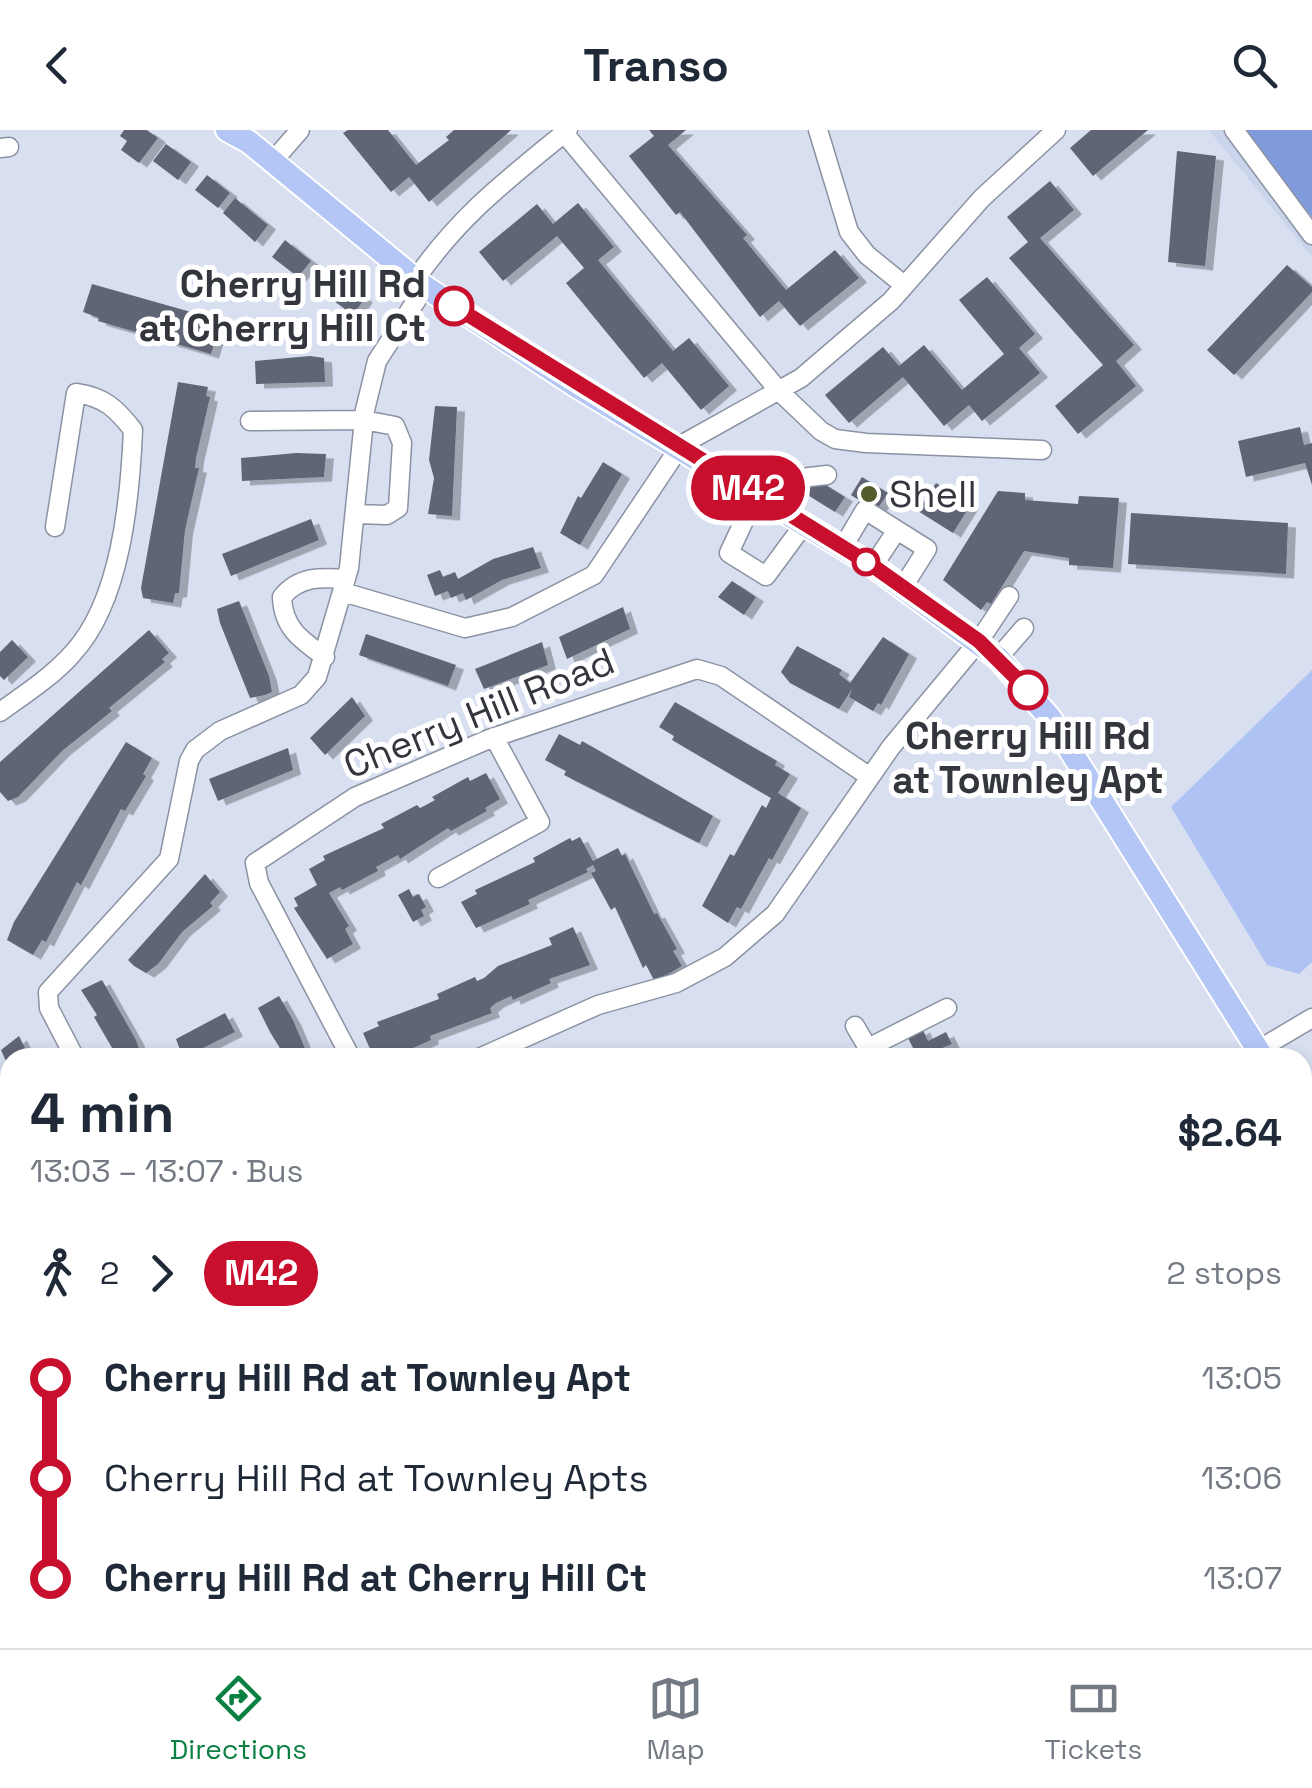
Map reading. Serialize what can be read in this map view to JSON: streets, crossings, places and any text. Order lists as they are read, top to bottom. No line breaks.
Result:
{"streets":{"street":["Cherry Hill Road"]},"places":["Cherry Hill Rd at Cherry Hill Ct","Shell","Cherry Hill Rd at Townley Apt"],"lines":["bus line M42"],"page":{"header":"Transo","on_map":"M42","heading":["4 min","13:03 – 13:07 · Bus","$2.64"],"legs":["2","M42","2 stops"],"list":[{"name":"Cherry Hill Rd at Townley Apt","value":"13:05"},{"name":"Cherry Hill Rd at Townley Apts","value":"13:06"},{"name":"Cherry Hill Rd at Cherry Hill Ct","value":"13:07"}],"tabs":["Directions","Map","Tickets"]}}
